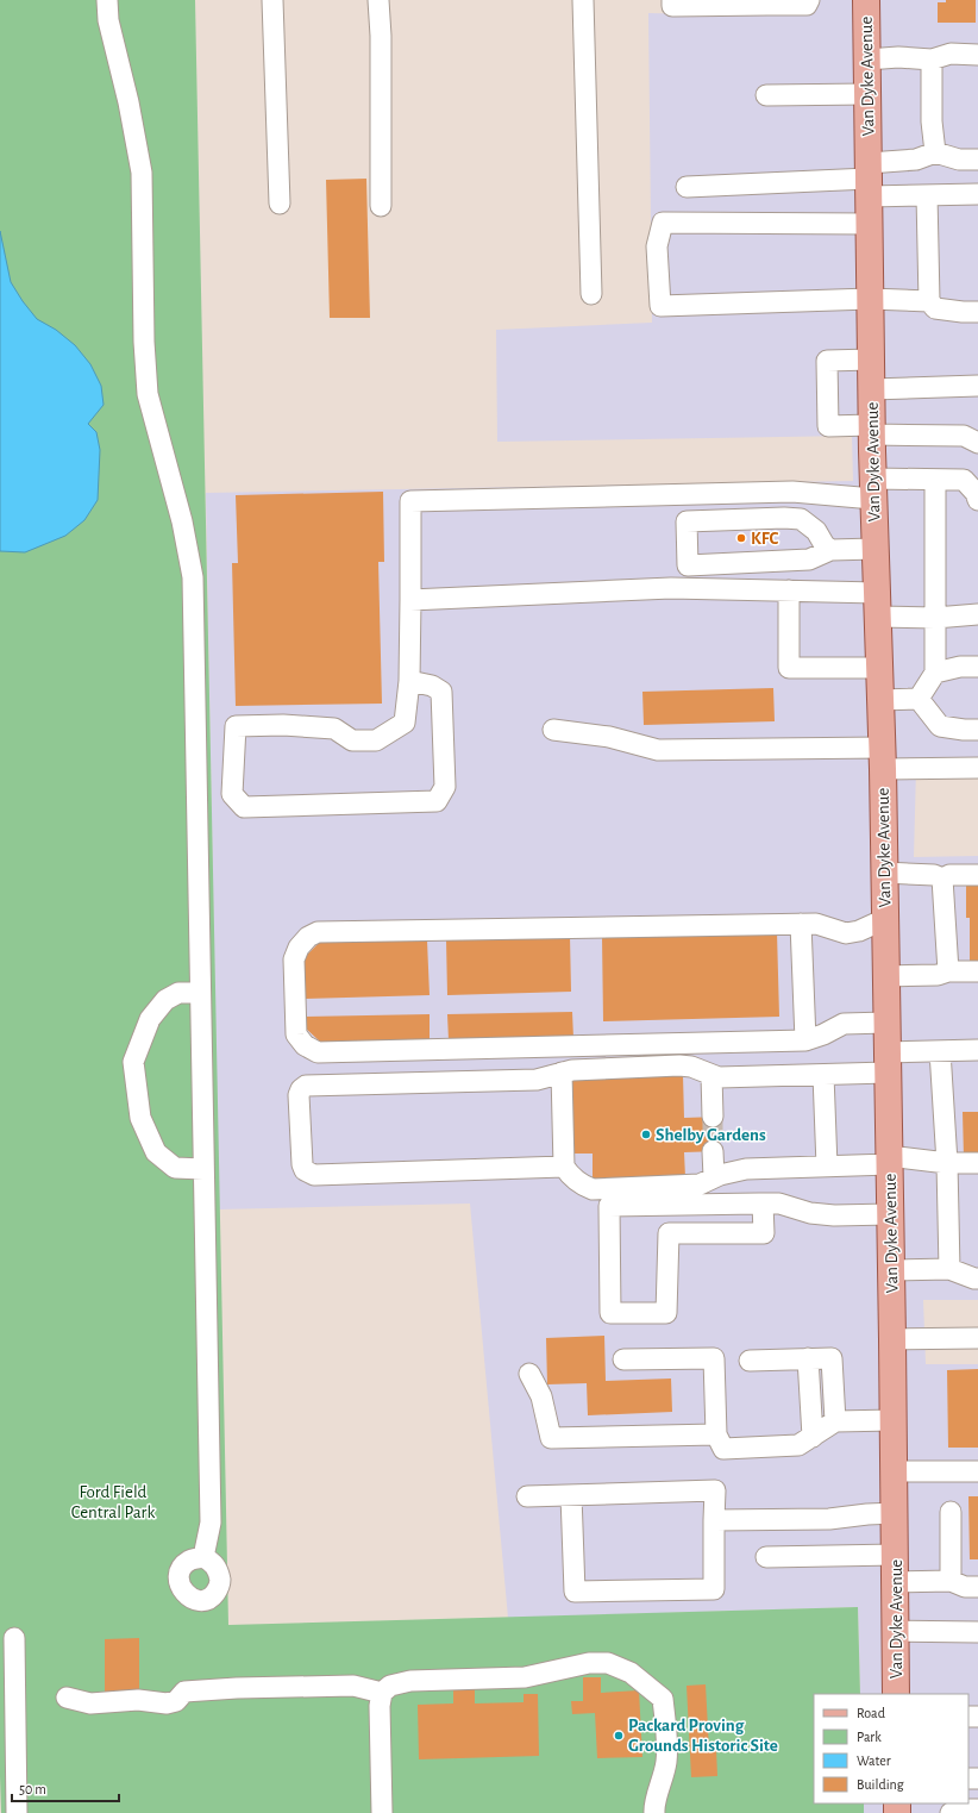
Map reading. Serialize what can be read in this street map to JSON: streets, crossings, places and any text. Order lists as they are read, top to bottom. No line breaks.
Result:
{"streets":{"main road":["Van Dyke Avenue"]},"parks":["Ford Field Central Park"],"places":["KFC","Shelby Gardens","Packard Proving Grounds Historic Site"],"legend":["Road","Park","Water","Building"],"scale_bar":"50 m"}
